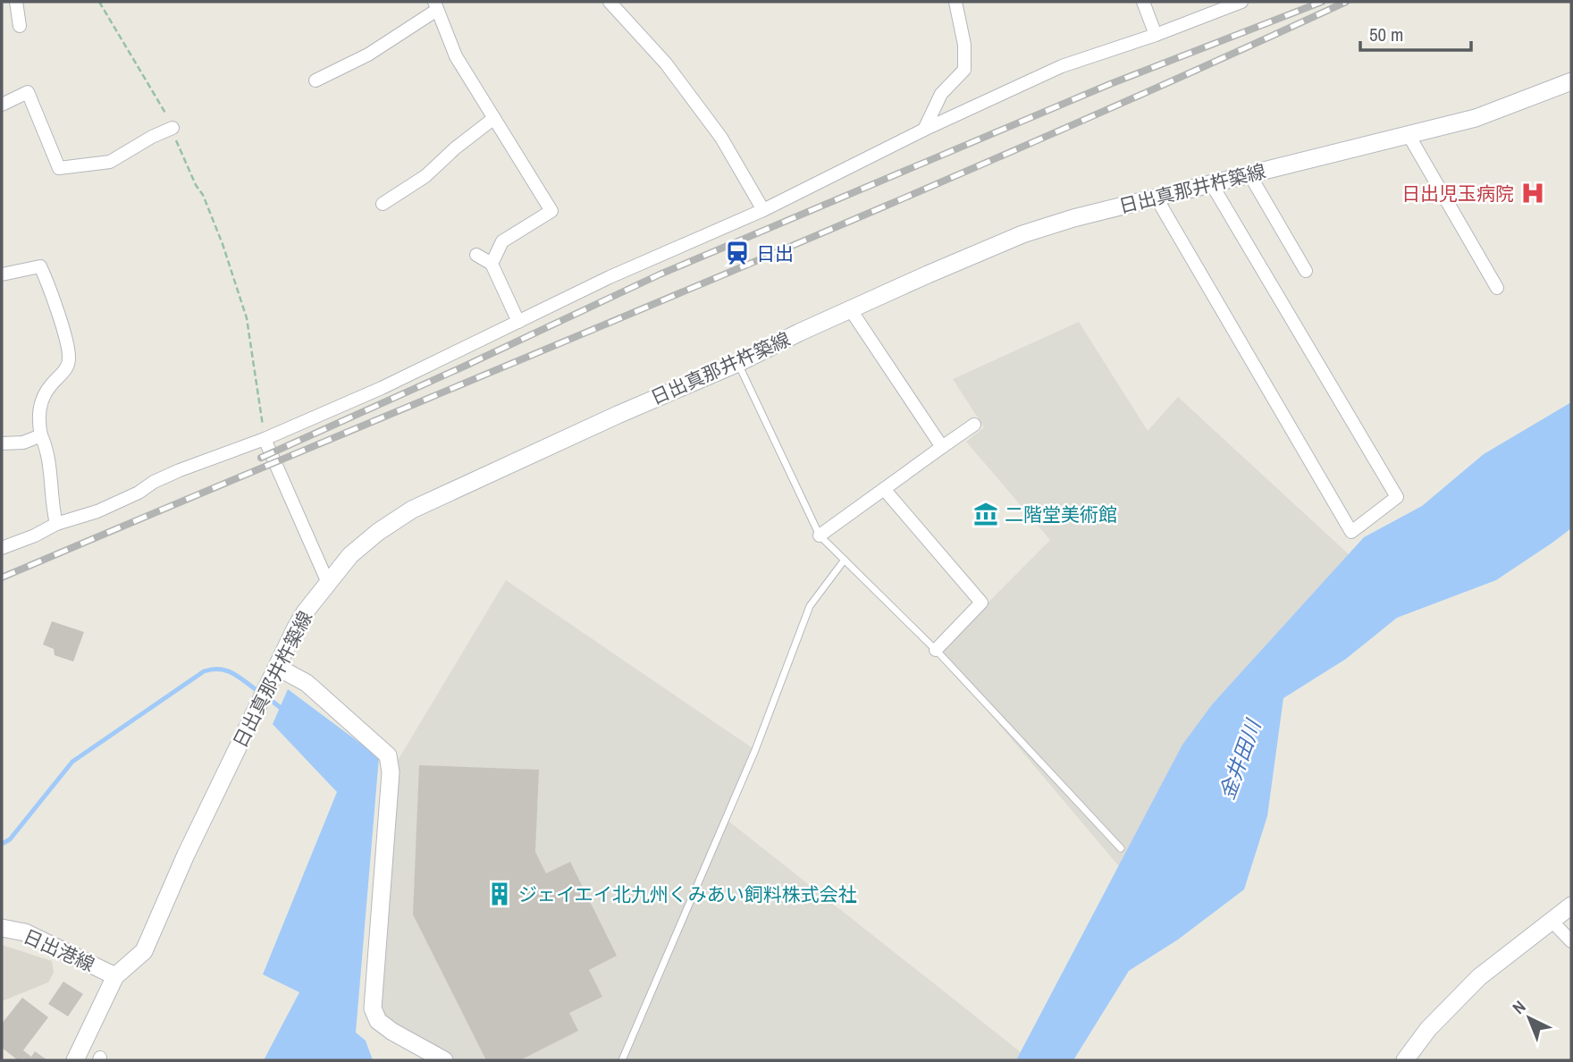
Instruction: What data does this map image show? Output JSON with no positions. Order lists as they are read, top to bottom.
{
  "streets": {
    "main road": ["日出真那井杵築線", "日出港線"]
  },
  "crossings": [
    ["日出真那井杵築線", "日出港線"]
  ],
  "water": ["金井田川"],
  "places": {
    "hospital": ["日出児玉病院"],
    "station": ["日出"],
    "museum": ["二階堂美術館"],
    "building": ["ジェイエイ北九州くみあい飼料株式会社"]
  },
  "scale_bar": "50 m",
  "north": "top left"
}
